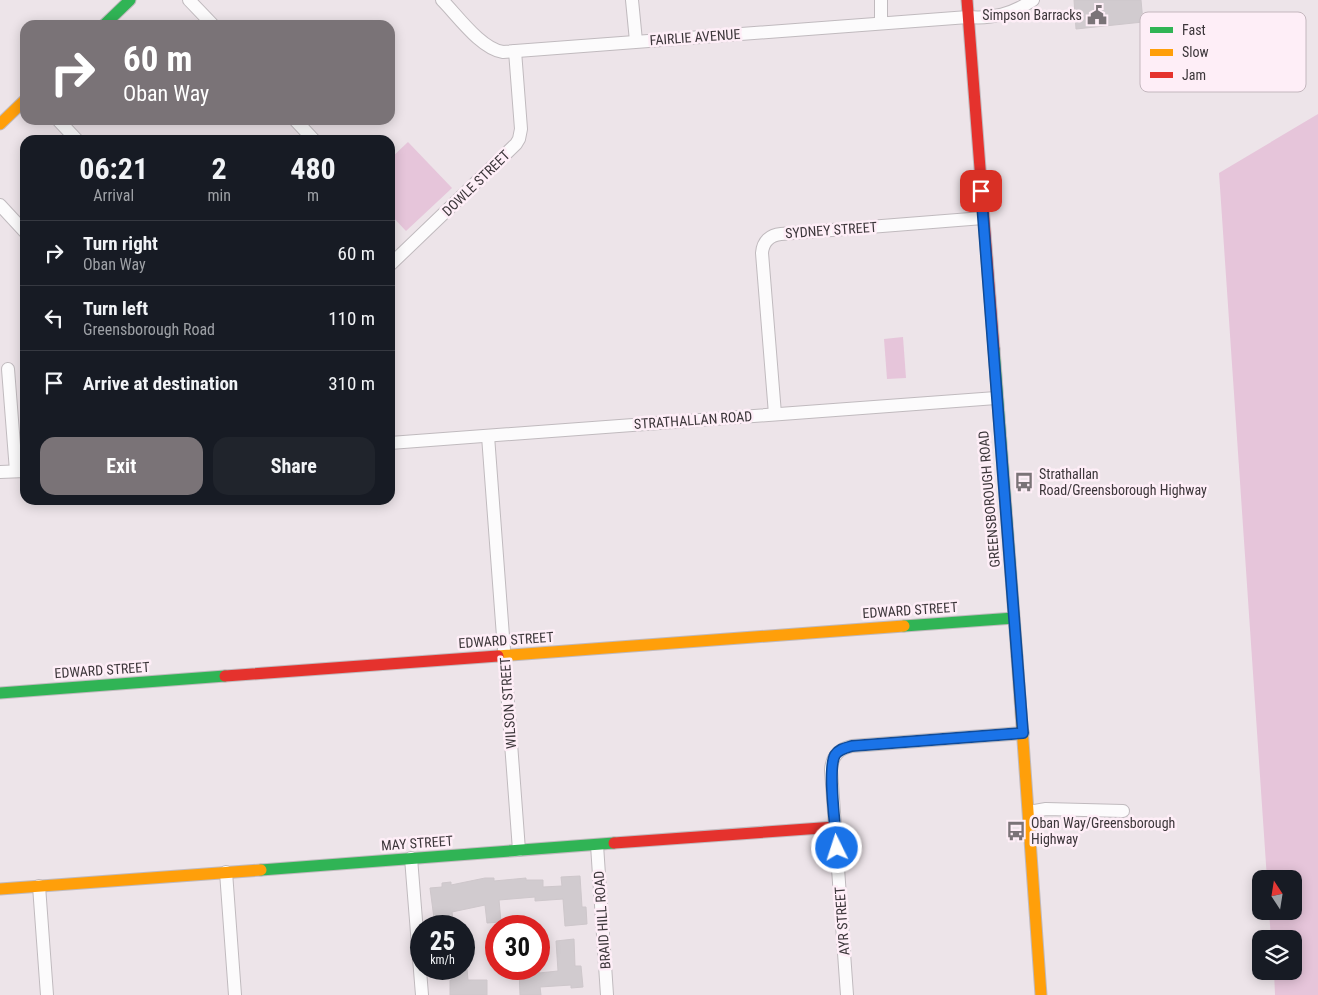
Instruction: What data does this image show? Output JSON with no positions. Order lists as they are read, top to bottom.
{
  "streets": {
    "main road": ["GREENSBOROUGH ROAD", "EDWARD STREET", "MAY STREET"],
    "street": [
      "FAIRLIE AVENUE",
      "DOWLE STREET",
      "SYDNEY STREET",
      "STRATHALLAN ROAD",
      "WILSON STREET",
      "BRAID HILL ROAD",
      "AYR STREET"
    ]
  },
  "crossings": [
    ["FAIRLIE AVENUE", "DOWLE STREET"],
    ["FAIRLIE AVENUE", "GREENSBOROUGH ROAD"],
    ["SYDNEY STREET", "STRATHALLAN ROAD"],
    ["SYDNEY STREET", "GREENSBOROUGH ROAD"],
    ["STRATHALLAN ROAD", "GREENSBOROUGH ROAD"],
    ["STRATHALLAN ROAD", "WILSON STREET"],
    ["GREENSBOROUGH ROAD", "EDWARD STREET"],
    ["GREENSBOROUGH ROAD", "AYR STREET"],
    ["EDWARD STREET", "WILSON STREET"],
    ["WILSON STREET", "MAY STREET"],
    ["MAY STREET", "BRAID HILL ROAD"],
    ["MAY STREET", "AYR STREET"]
  ],
  "places": {
    "public building": ["Simpson Barracks"],
    "bus stop": ["Strathallan Road/Greensborough Highway", "Oban Way/Greensborough Highway"]
  },
  "legend": ["Fast", "Slow", "Jam"],
  "north": "top",
  "page": {
    "turn": ["60 m", "Oban Way"],
    "eta": [
      "06:21",
      "Arrival",
      "2",
      "min",
      "480",
      "m"
    ],
    "list": [
      {
        "name": "Turn right",
        "note": "Oban Way",
        "value": "60 m"
      },
      {
        "name": "Turn left",
        "note": "Greensborough Road",
        "value": "110 m"
      },
      {
        "name": "Arrive at destination",
        "value": "310 m"
      }
    ],
    "buttons": ["Exit", "Share"],
    "speed": "25 km/h",
    "limit": "30"
  }
}
